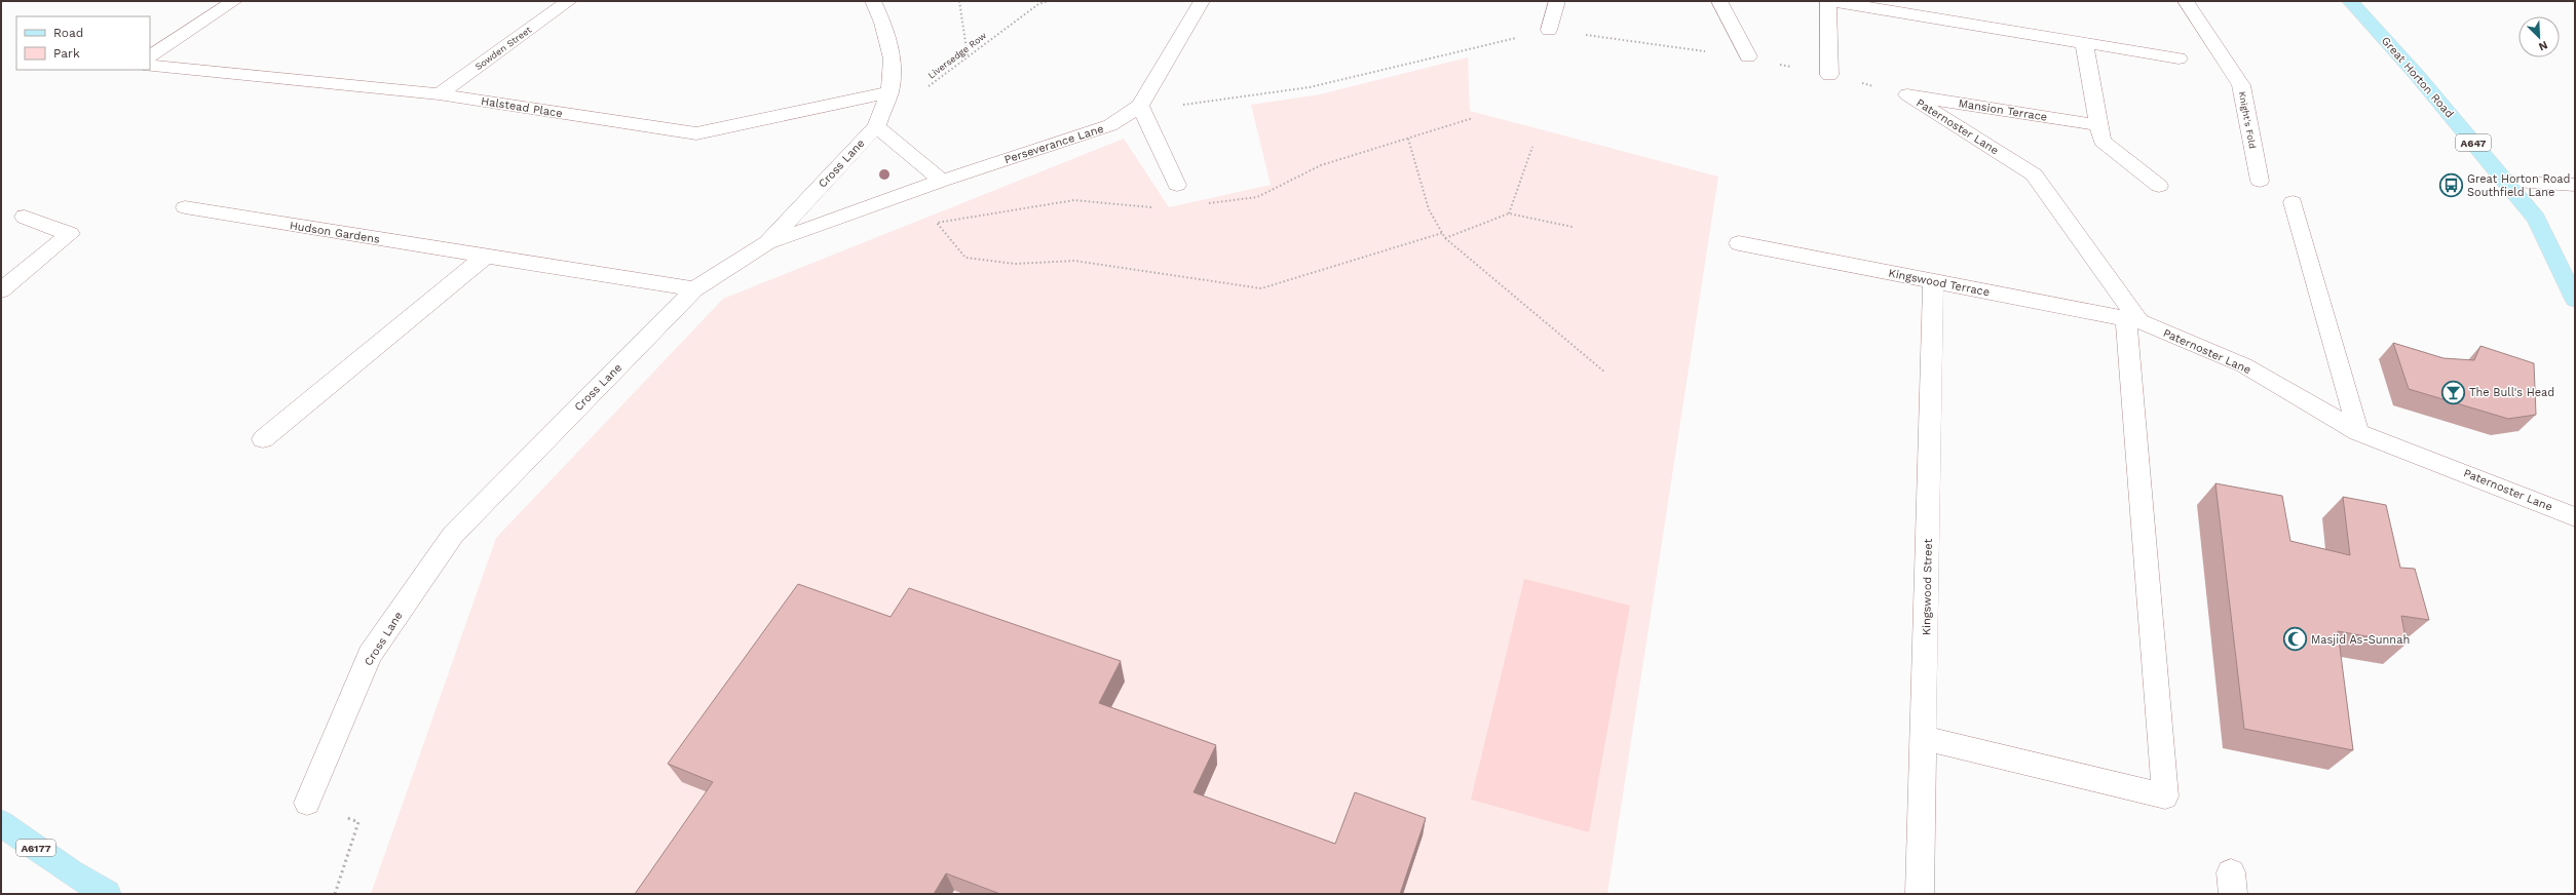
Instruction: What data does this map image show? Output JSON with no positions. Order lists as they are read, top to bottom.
{
  "streets": {
    "main road": ["Great Horton Road", "A647", "A6177"],
    "street": [
      "Sowden Street",
      "Halstead Place",
      "Mansion Terrace",
      "Knight's Fold",
      "Paternoster Lane",
      "Perseverance Lane",
      "Cross Lane",
      "Hudson Gardens",
      "Kingswood Terrace",
      "Kingswood Street"
    ],
    "path": ["Liversedge Row"]
  },
  "crossings": [
    ["Sowden Street", "Halstead Place"],
    ["Liversedge Row", "Cross Lane"],
    ["Halstead Place", "Cross Lane"],
    ["Mansion Terrace", "Paternoster Lane"],
    ["Paternoster Lane", "Kingswood Terrace"],
    ["Perseverance Lane", "Cross Lane"],
    ["Cross Lane", "Hudson Gardens"],
    ["Kingswood Terrace", "Kingswood Street"]
  ],
  "places": {
    "bus stop": ["Great Horton Road Southfield Lane"],
    "bar": ["The Bull's Head"],
    "mosque": ["Masjid As-Sunnah"]
  },
  "legend": ["Road", "Park"],
  "north": "bottom right"
}
